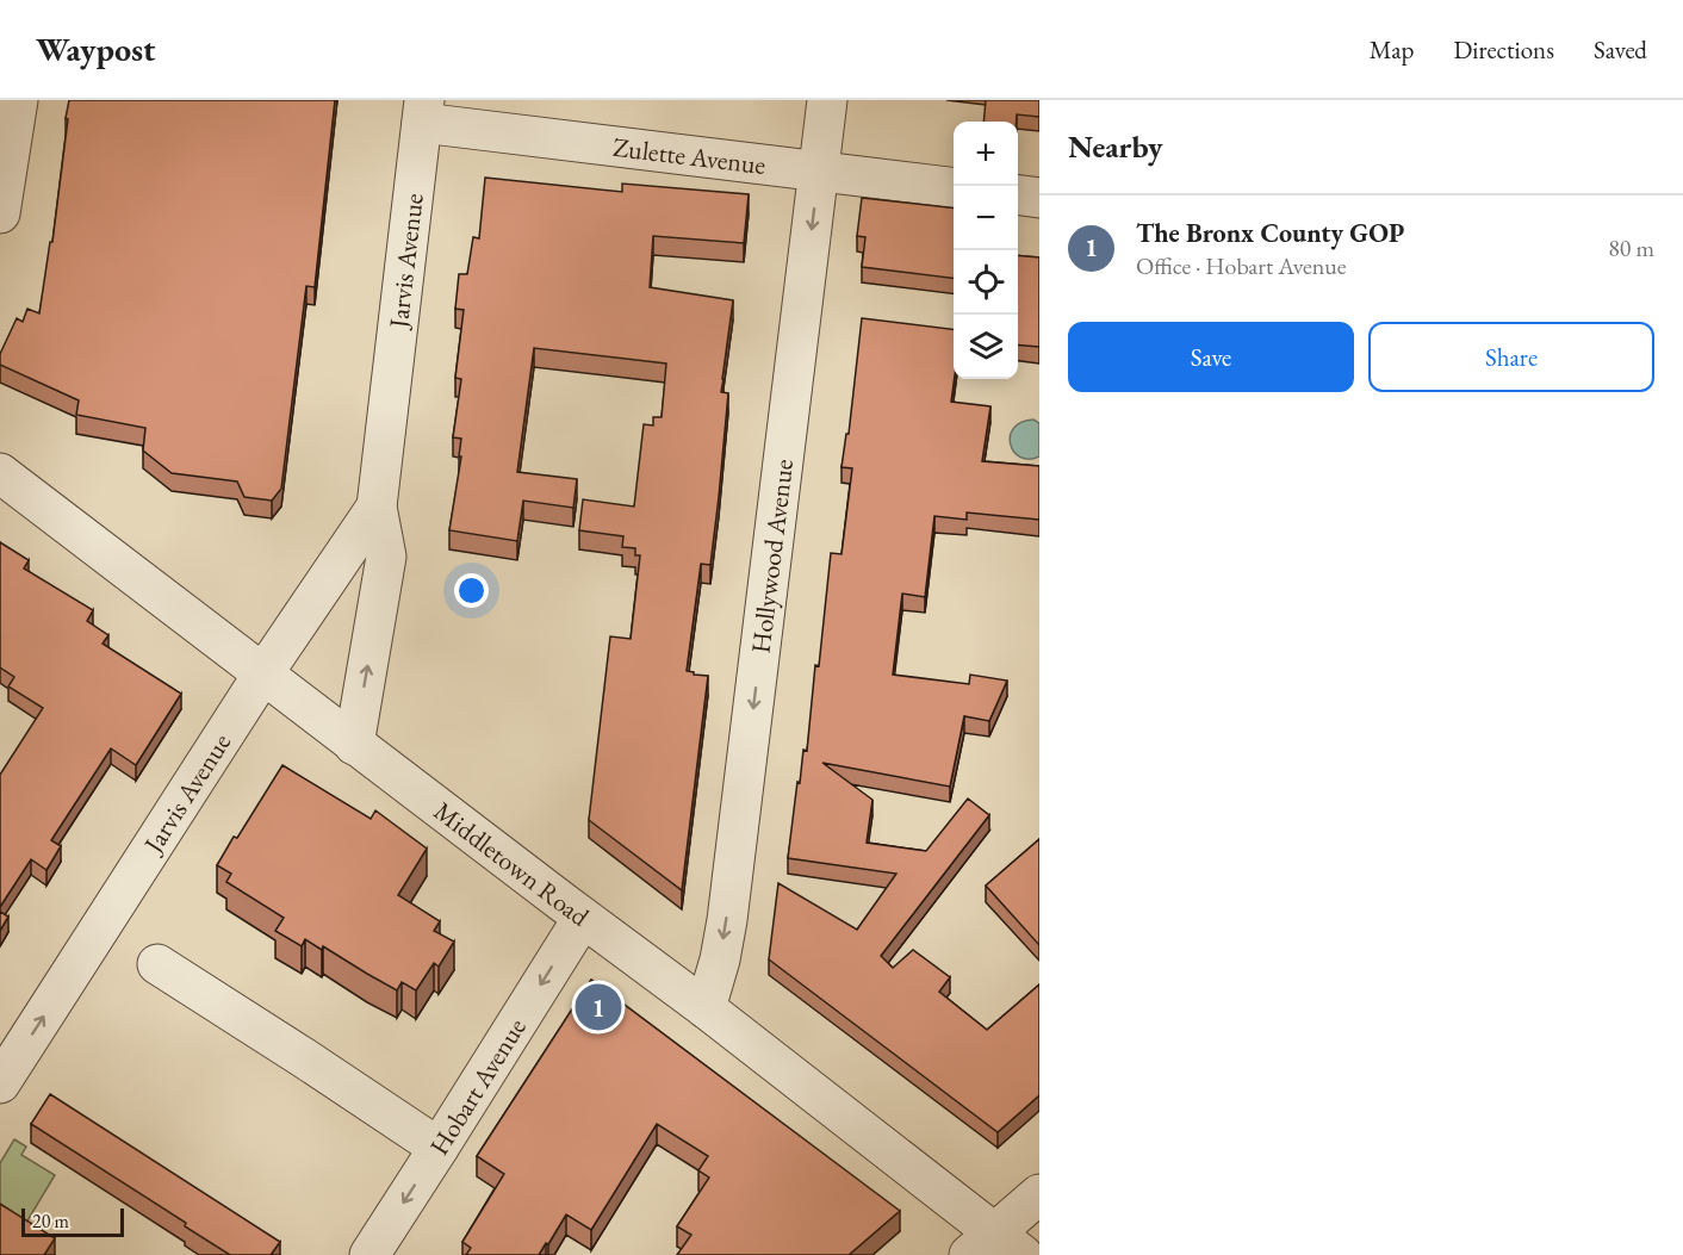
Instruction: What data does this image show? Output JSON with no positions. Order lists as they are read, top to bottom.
{
  "streets": {
    "street": [
      "Zulette Avenue",
      "Jarvis Avenue",
      "Hollywood Avenue",
      "Middletown Road",
      "Hobart Avenue"
    ]
  },
  "crossings": [
    ["Zulette Avenue", "Jarvis Avenue"],
    ["Zulette Avenue", "Hollywood Avenue"],
    ["Jarvis Avenue", "Middletown Road"],
    ["Hollywood Avenue", "Middletown Road"],
    ["Middletown Road", "Hobart Avenue"]
  ],
  "one_way": ["Jarvis Avenue", "Hollywood Avenue", "Hobart Avenue"],
  "scale_bar": "20 m",
  "page": {
    "header": "Waypost",
    "nav": ["Map", "Directions", "Saved"],
    "heading": "Nearby",
    "map_buttons": ["+", "−"],
    "list": [
      {
        "mark": "1",
        "name": "The Bronx County GOP",
        "note": "Office · Hobart Avenue",
        "value": "80 m"
      }
    ],
    "buttons": ["Save", "Share"],
    "pins": "1",
    "scale": "20 m"
  }
}
